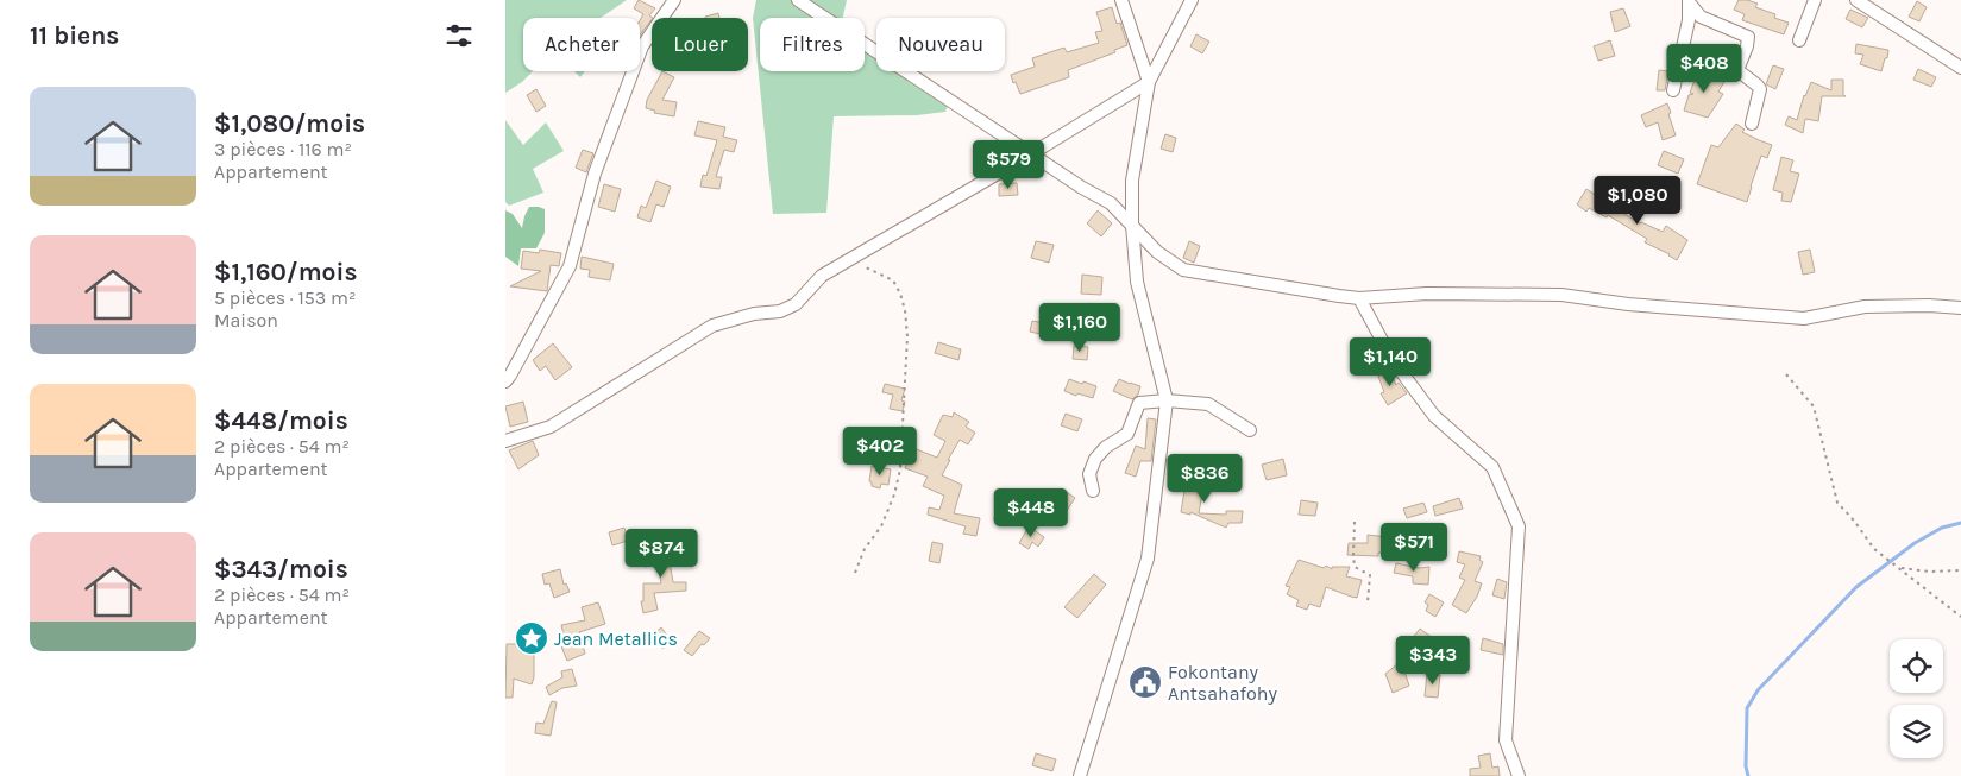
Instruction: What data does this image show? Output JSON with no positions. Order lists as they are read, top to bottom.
{
  "places": {
    "place": ["Jean Metallics"],
    "public building": ["Fokontany Antsahafohy"]
  },
  "page": {
    "heading": "11 biens",
    "chip": [
      "Acheter",
      "Louer",
      "Filtres",
      "Nouveau"
    ],
    "price": [
      "$408",
      "$579",
      "$1,080",
      "$1,160",
      "$1,140",
      "$402",
      "$836",
      "$448",
      "$571",
      "$874",
      "$343"
    ],
    "list": [
      {
        "name": "$1,080/mois",
        "note": "3 pièces · 116 m² · Appartement"
      },
      {
        "name": "$1,160/mois",
        "note": "5 pièces · 153 m² · Maison"
      },
      {
        "name": "$448/mois",
        "note": "2 pièces · 54 m² · Appartement"
      },
      {
        "name": "$343/mois",
        "note": "2 pièces · 54 m² · Appartement"
      }
    ]
  }
}
